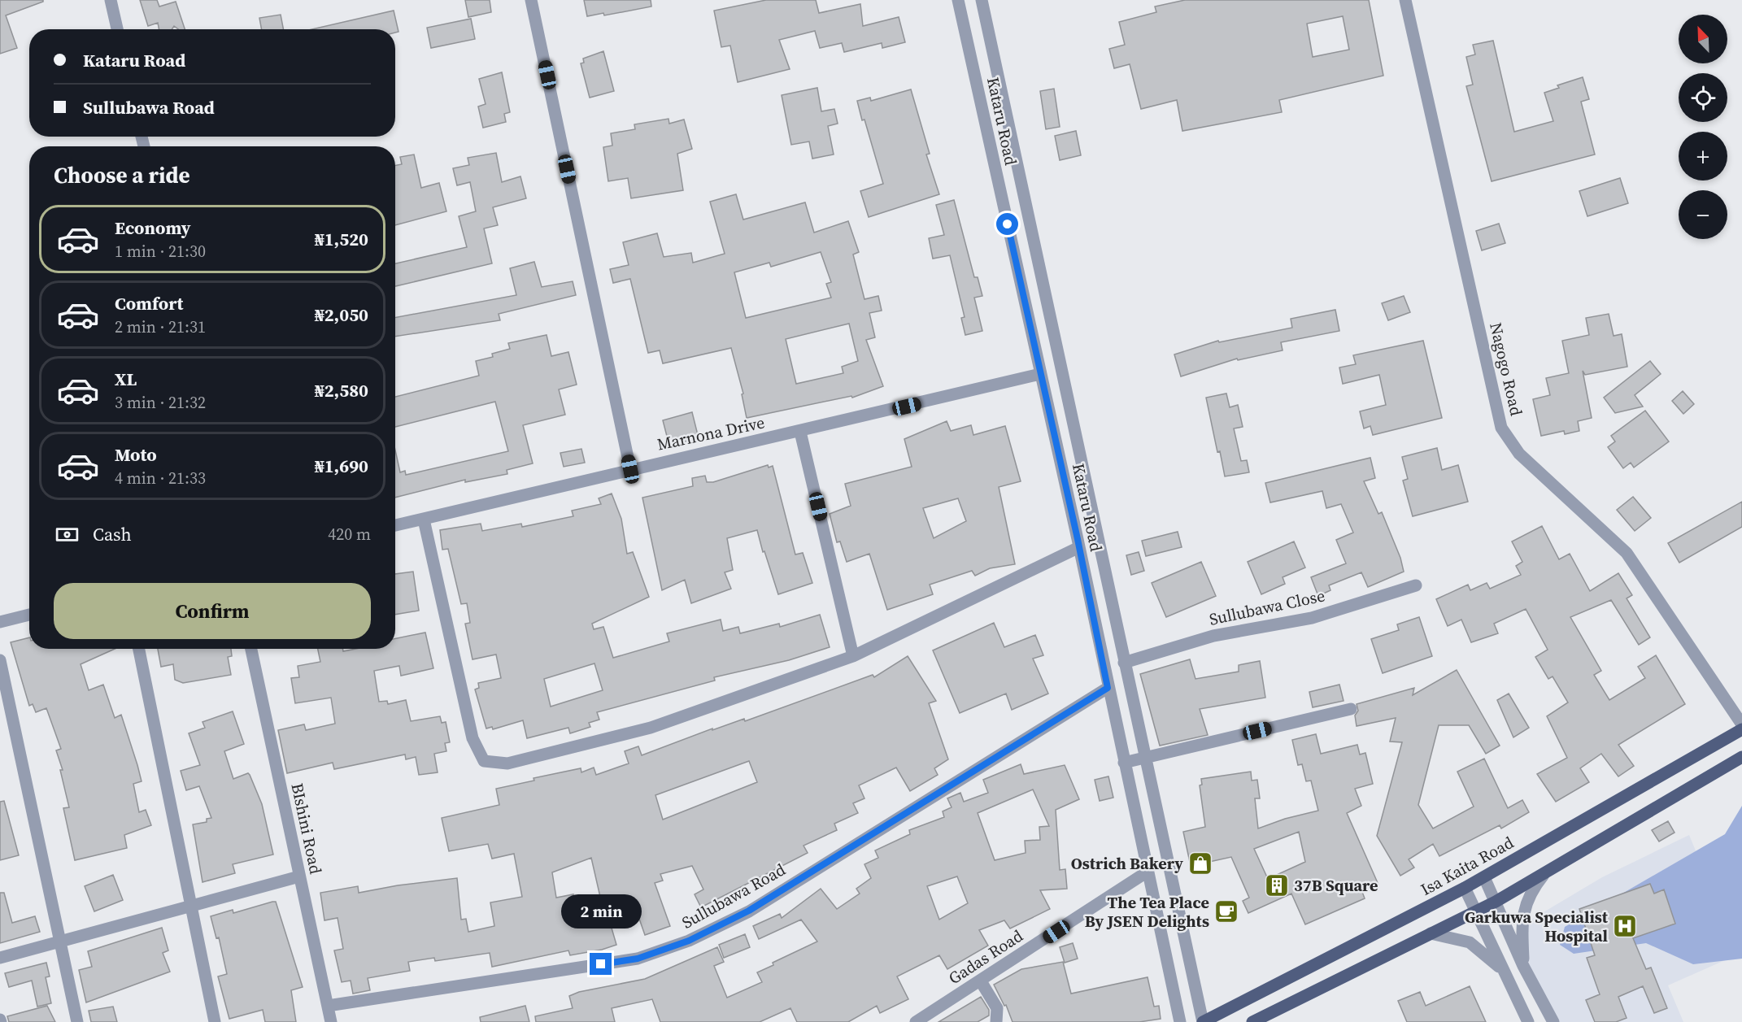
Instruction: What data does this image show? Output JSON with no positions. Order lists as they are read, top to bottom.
{
  "streets": {
    "main road": ["Isa Kaita Road"],
    "street": [
      "Kataru Road",
      "Nagogo Road",
      "Marnona Drive",
      "Sullubawa Close",
      "BIshini Road",
      "Sullubawa Road",
      "Gadas Road"
    ]
  },
  "crossings": [
    ["Kataru Road", "Marnona Drive"],
    ["Kataru Road", "Sullubawa Close"],
    ["Kataru Road", "Isa Kaita Road"],
    ["Kataru Road", "Sullubawa Road"],
    ["Kataru Road", "Gadas Road"],
    ["BIshini Road", "Sullubawa Road"]
  ],
  "places": {
    "shop": ["Ostrich Bakery"],
    "building": ["37B Square"],
    "cafe": ["The Tea Place By JSEN Delights"],
    "hospital": ["Garkuwa Specialist Hospital"]
  },
  "north": "top left",
  "page": {
    "map_buttons": ["+", "−"],
    "banner": ["Kataru Road", "Sullubawa Road"],
    "heading": "Choose a ride",
    "list": [
      {
        "name": "Economy",
        "note": "1 min · 21:30",
        "value": "₦1,520"
      },
      {
        "name": "Comfort",
        "note": "2 min · 21:31",
        "value": "₦2,050"
      },
      {
        "name": "XL",
        "note": "3 min · 21:32",
        "value": "₦2,580"
      },
      {
        "name": "Moto",
        "note": "4 min · 21:33",
        "value": "₦1,690"
      }
    ],
    "pay": ["Cash", "420 m"],
    "buttons": "Confirm",
    "bubble": "2 min"
  }
}
